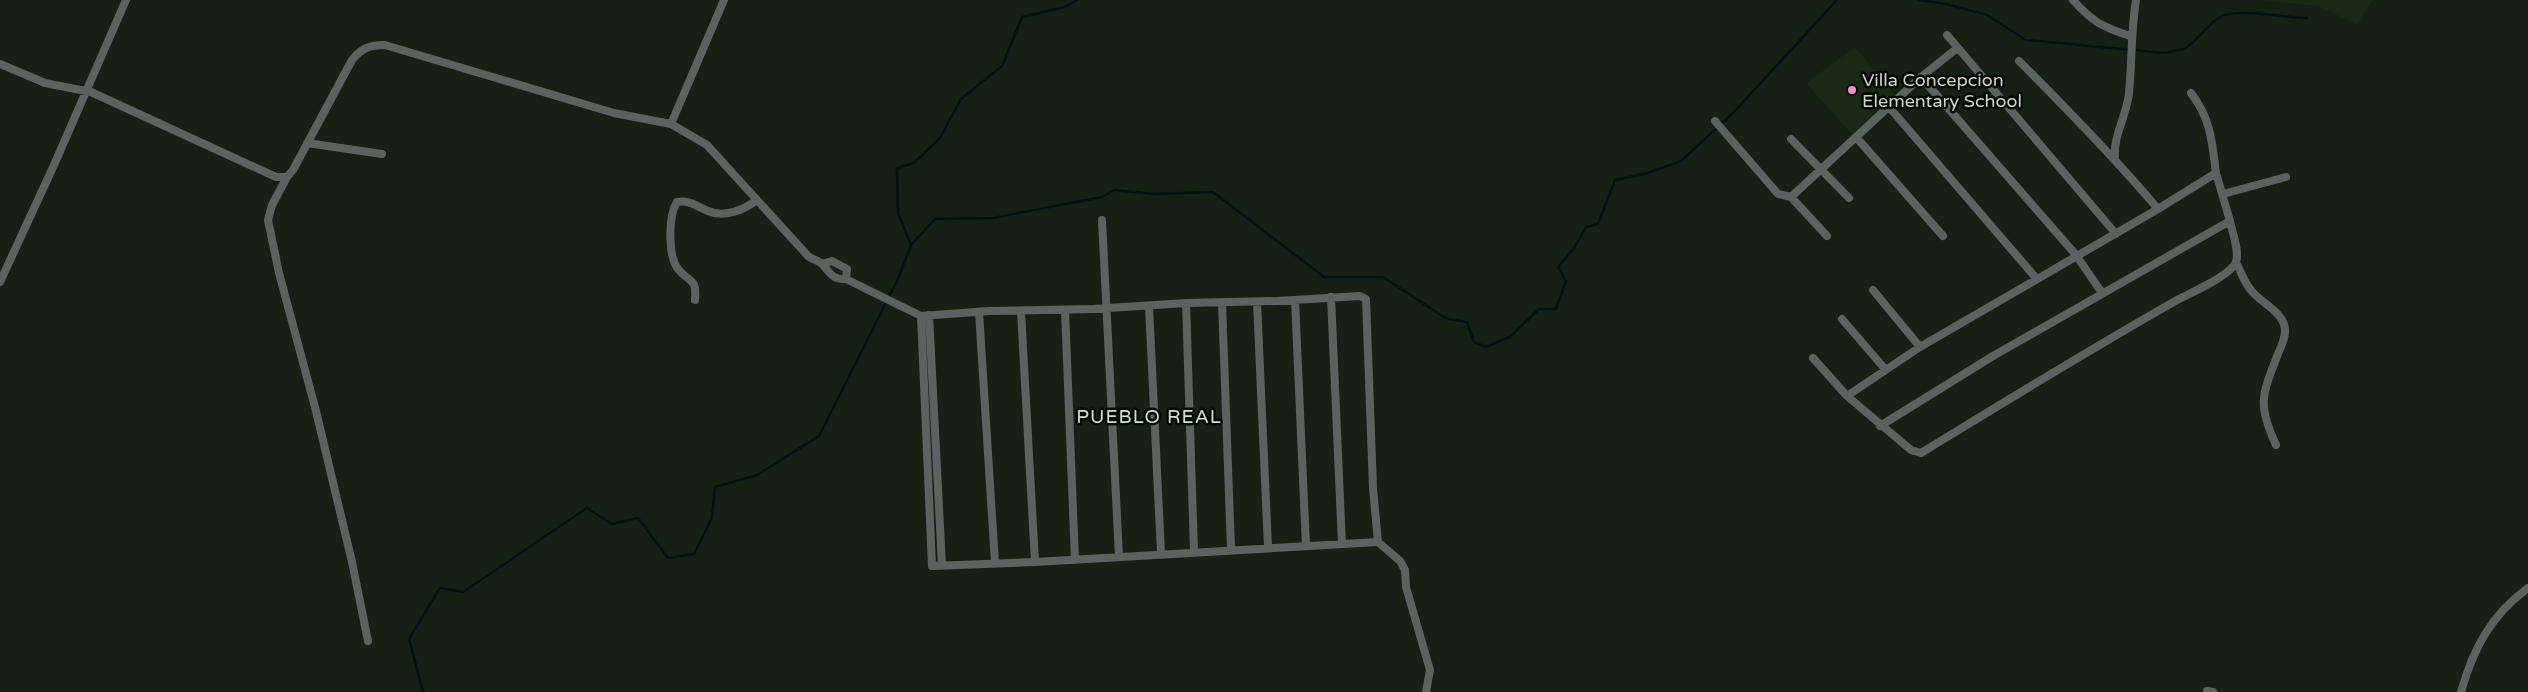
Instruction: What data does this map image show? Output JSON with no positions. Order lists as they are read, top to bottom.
{
  "districts": ["PUEBLO REAL"],
  "places": ["Villa Concepcion Elementary School"]
}
